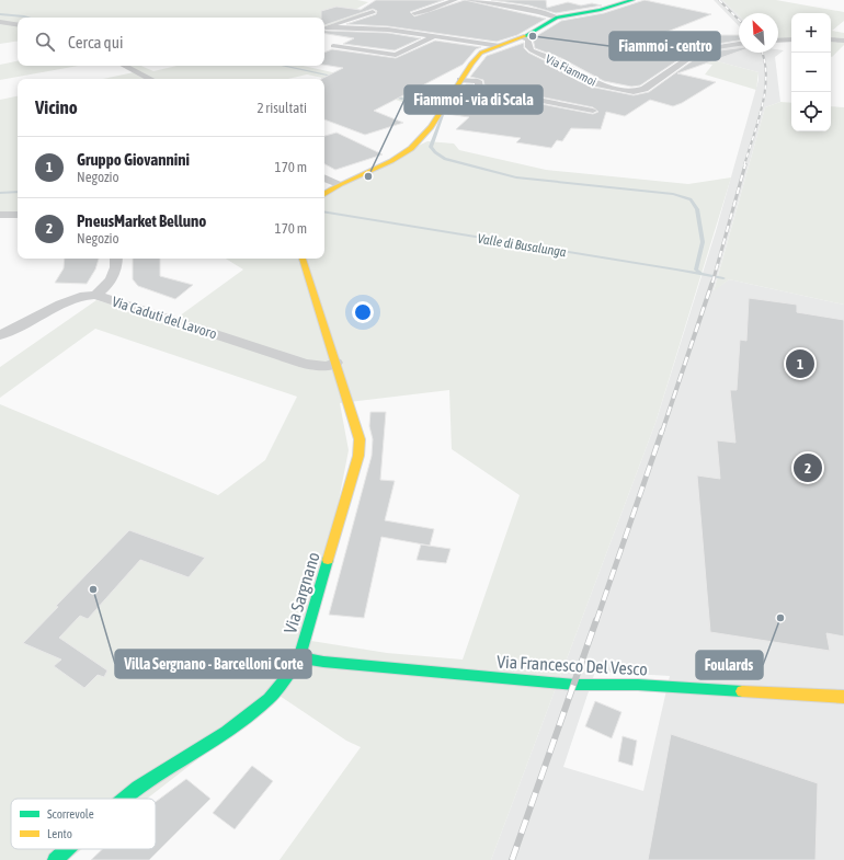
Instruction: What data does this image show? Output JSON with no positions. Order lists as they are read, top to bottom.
{
  "streets": {
    "street": [
      "Via Fiammoi",
      "Via Caduti del Lavoro",
      "Via Sargnano",
      "Via Francesco Del Vesco"
    ]
  },
  "crossings": [
    ["Via Caduti del Lavoro", "Via Sargnano"],
    ["Via Sargnano", "Via Francesco Del Vesco"]
  ],
  "water": ["Valle di Busalunga"],
  "places": [
    "Fiammoi - centro",
    "Fiammoi - via di Scala",
    "Villa Sergnano - Barcelloni Corte",
    "Foulards"
  ],
  "legend": ["Scorrevole", "Lento"],
  "north": "top left",
  "page": {
    "map_buttons": ["+", "−"],
    "search": "Cerca qui",
    "heading": ["Vicino", "2 risultati"],
    "list": [
      {
        "mark": "1",
        "name": "Gruppo Giovannini",
        "note": "Negozio",
        "value": "170 m"
      },
      {
        "mark": "2",
        "name": "PneusMarket Belluno",
        "note": "Negozio",
        "value": "170 m"
      }
    ],
    "pins": ["1", "2"]
  }
}
